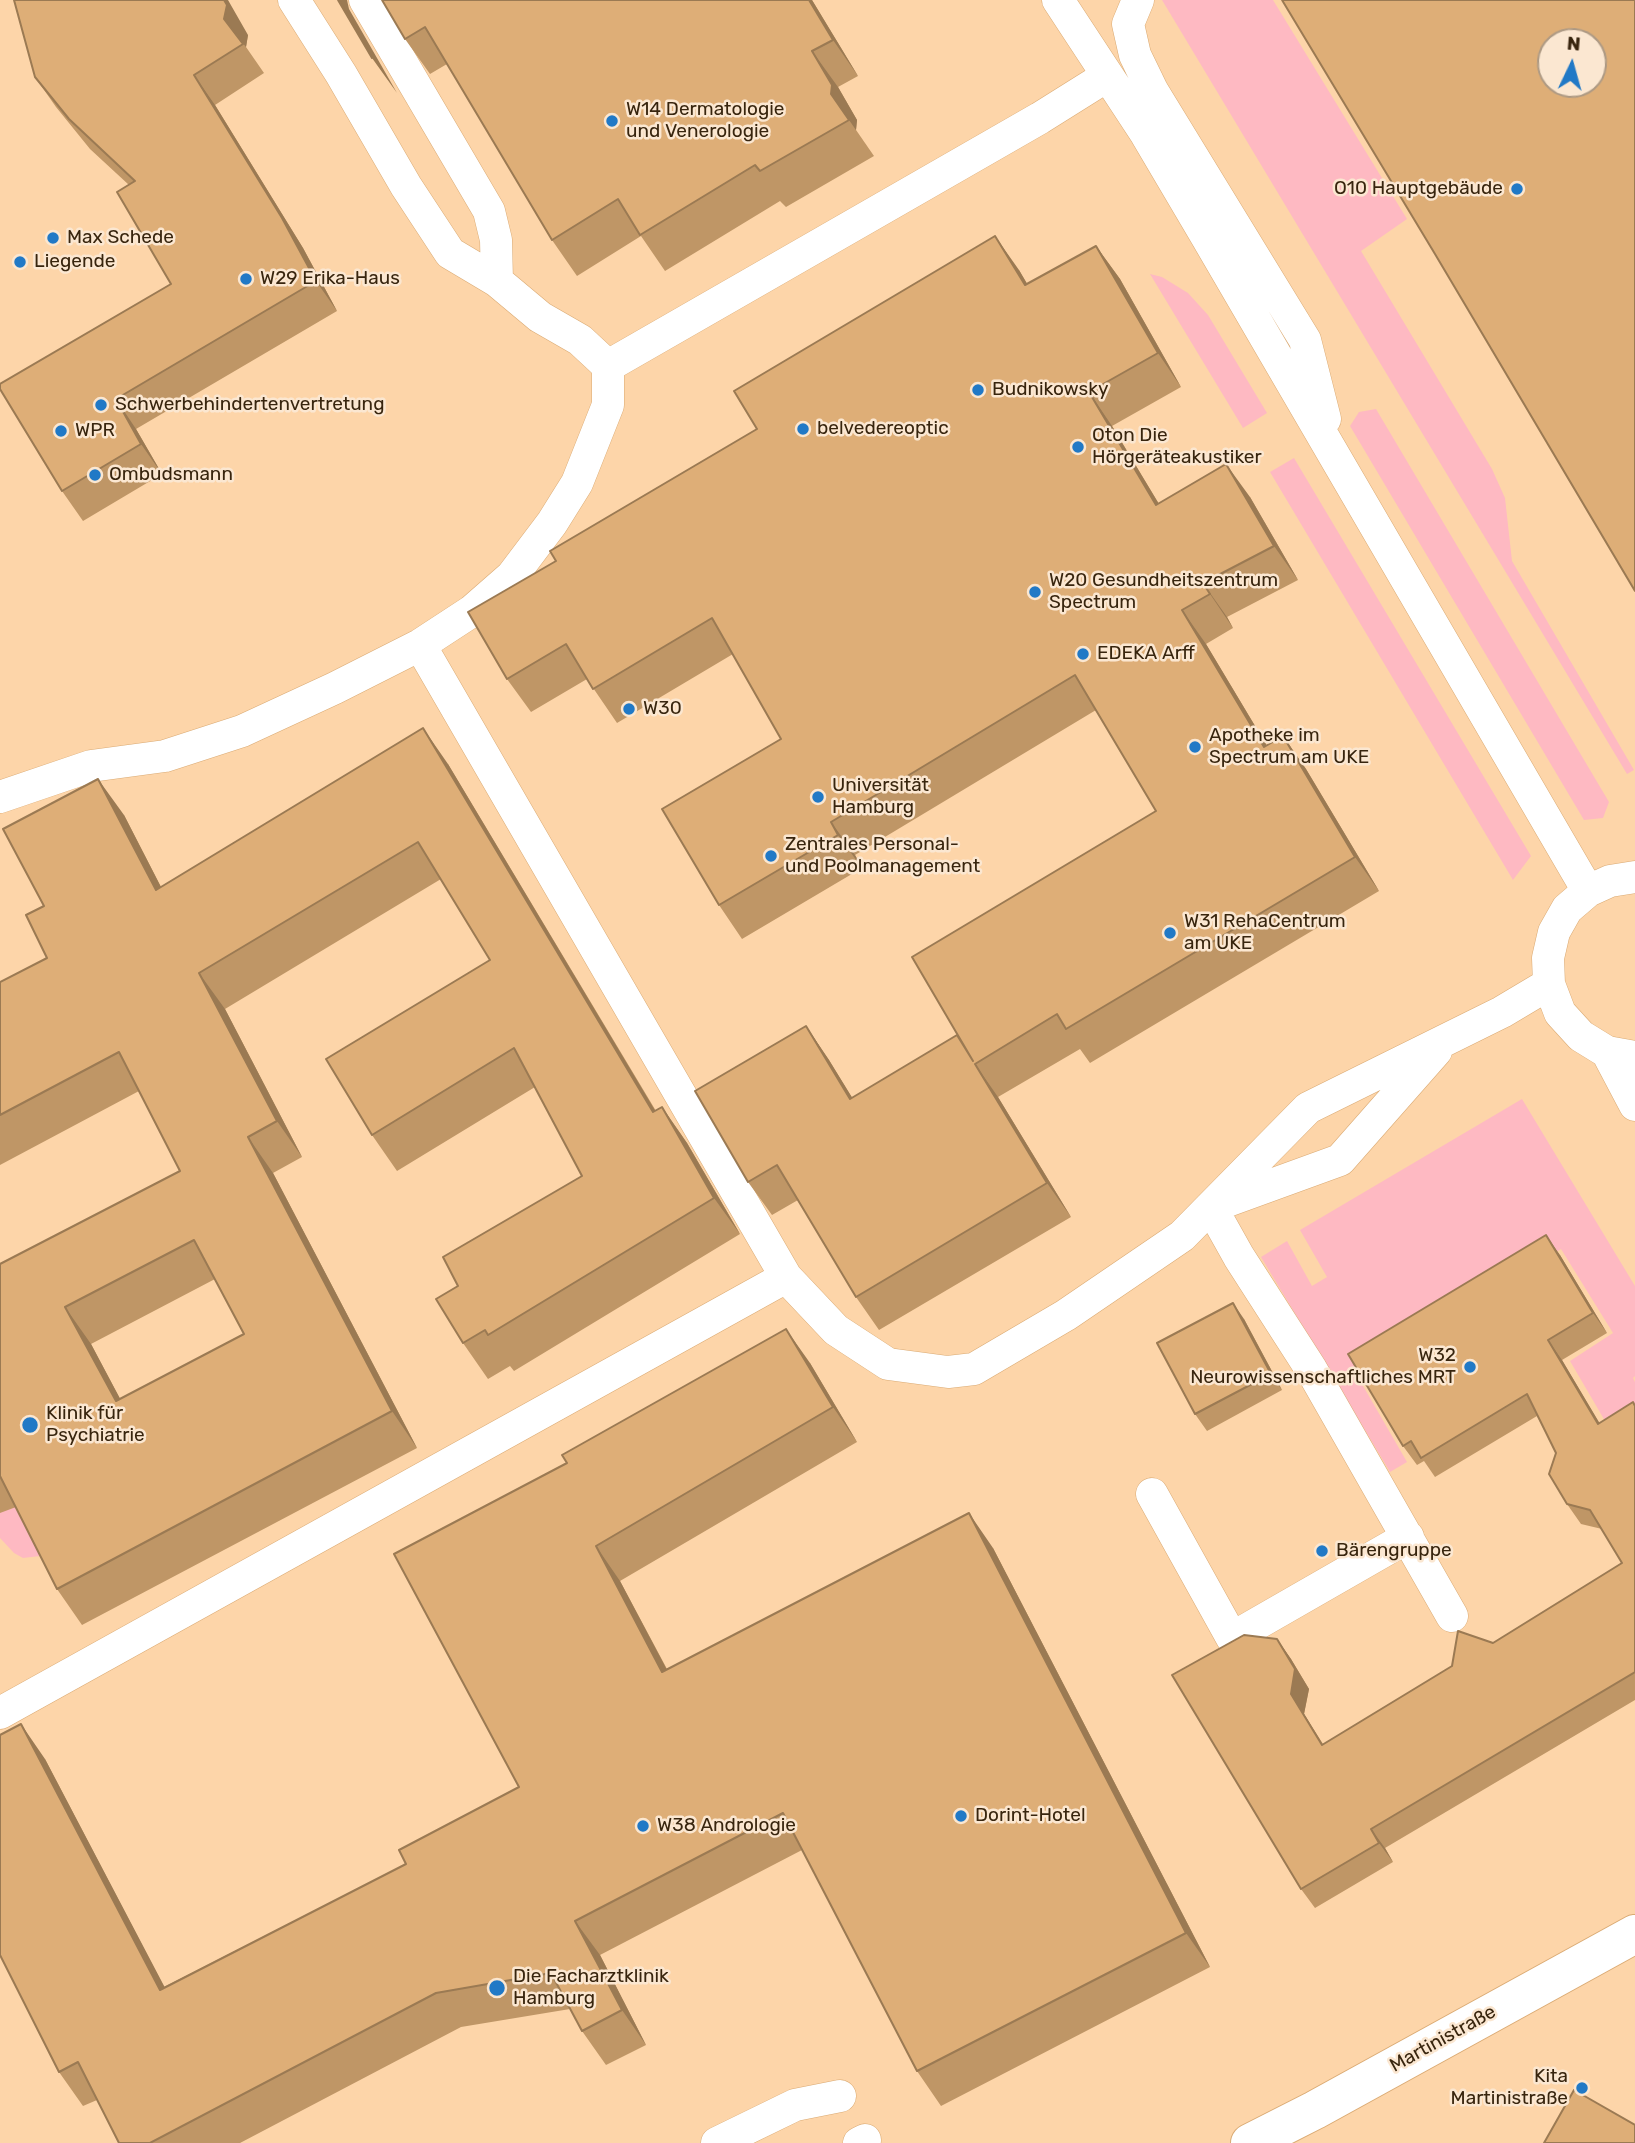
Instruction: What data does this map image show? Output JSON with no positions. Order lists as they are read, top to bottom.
{
  "streets": {
    "street": ["Martinistraße"]
  },
  "places": [
    "W14 Dermatologie und Venerologie",
    "O10 Hauptgebäude",
    "Max Schede",
    "Liegende",
    "W29 Erika-Haus",
    "Budnikowsky",
    "Schwerbehindertenvertretung",
    "belvedereoptic",
    "WPR",
    "Oton Die Hörgeräteakustiker",
    "Ombudsmann",
    "W20 Gesundheitszentrum Spectrum",
    "EDEKA Arff",
    "W30",
    "Apotheke im Spectrum am UKE",
    "Universität Hamburg",
    "Zentrales Personal- und Poolmanagement",
    "W31 RehaCentrum am UKE",
    "W32 Neurowissenschaftliches MRT",
    "Klinik für Psychiatrie",
    "Bärengruppe",
    "Dorint-Hotel",
    "W38 Andrologie",
    "Die Facharztklinik Hamburg",
    "Kita Martinistraße"
  ],
  "north": "top"
}
